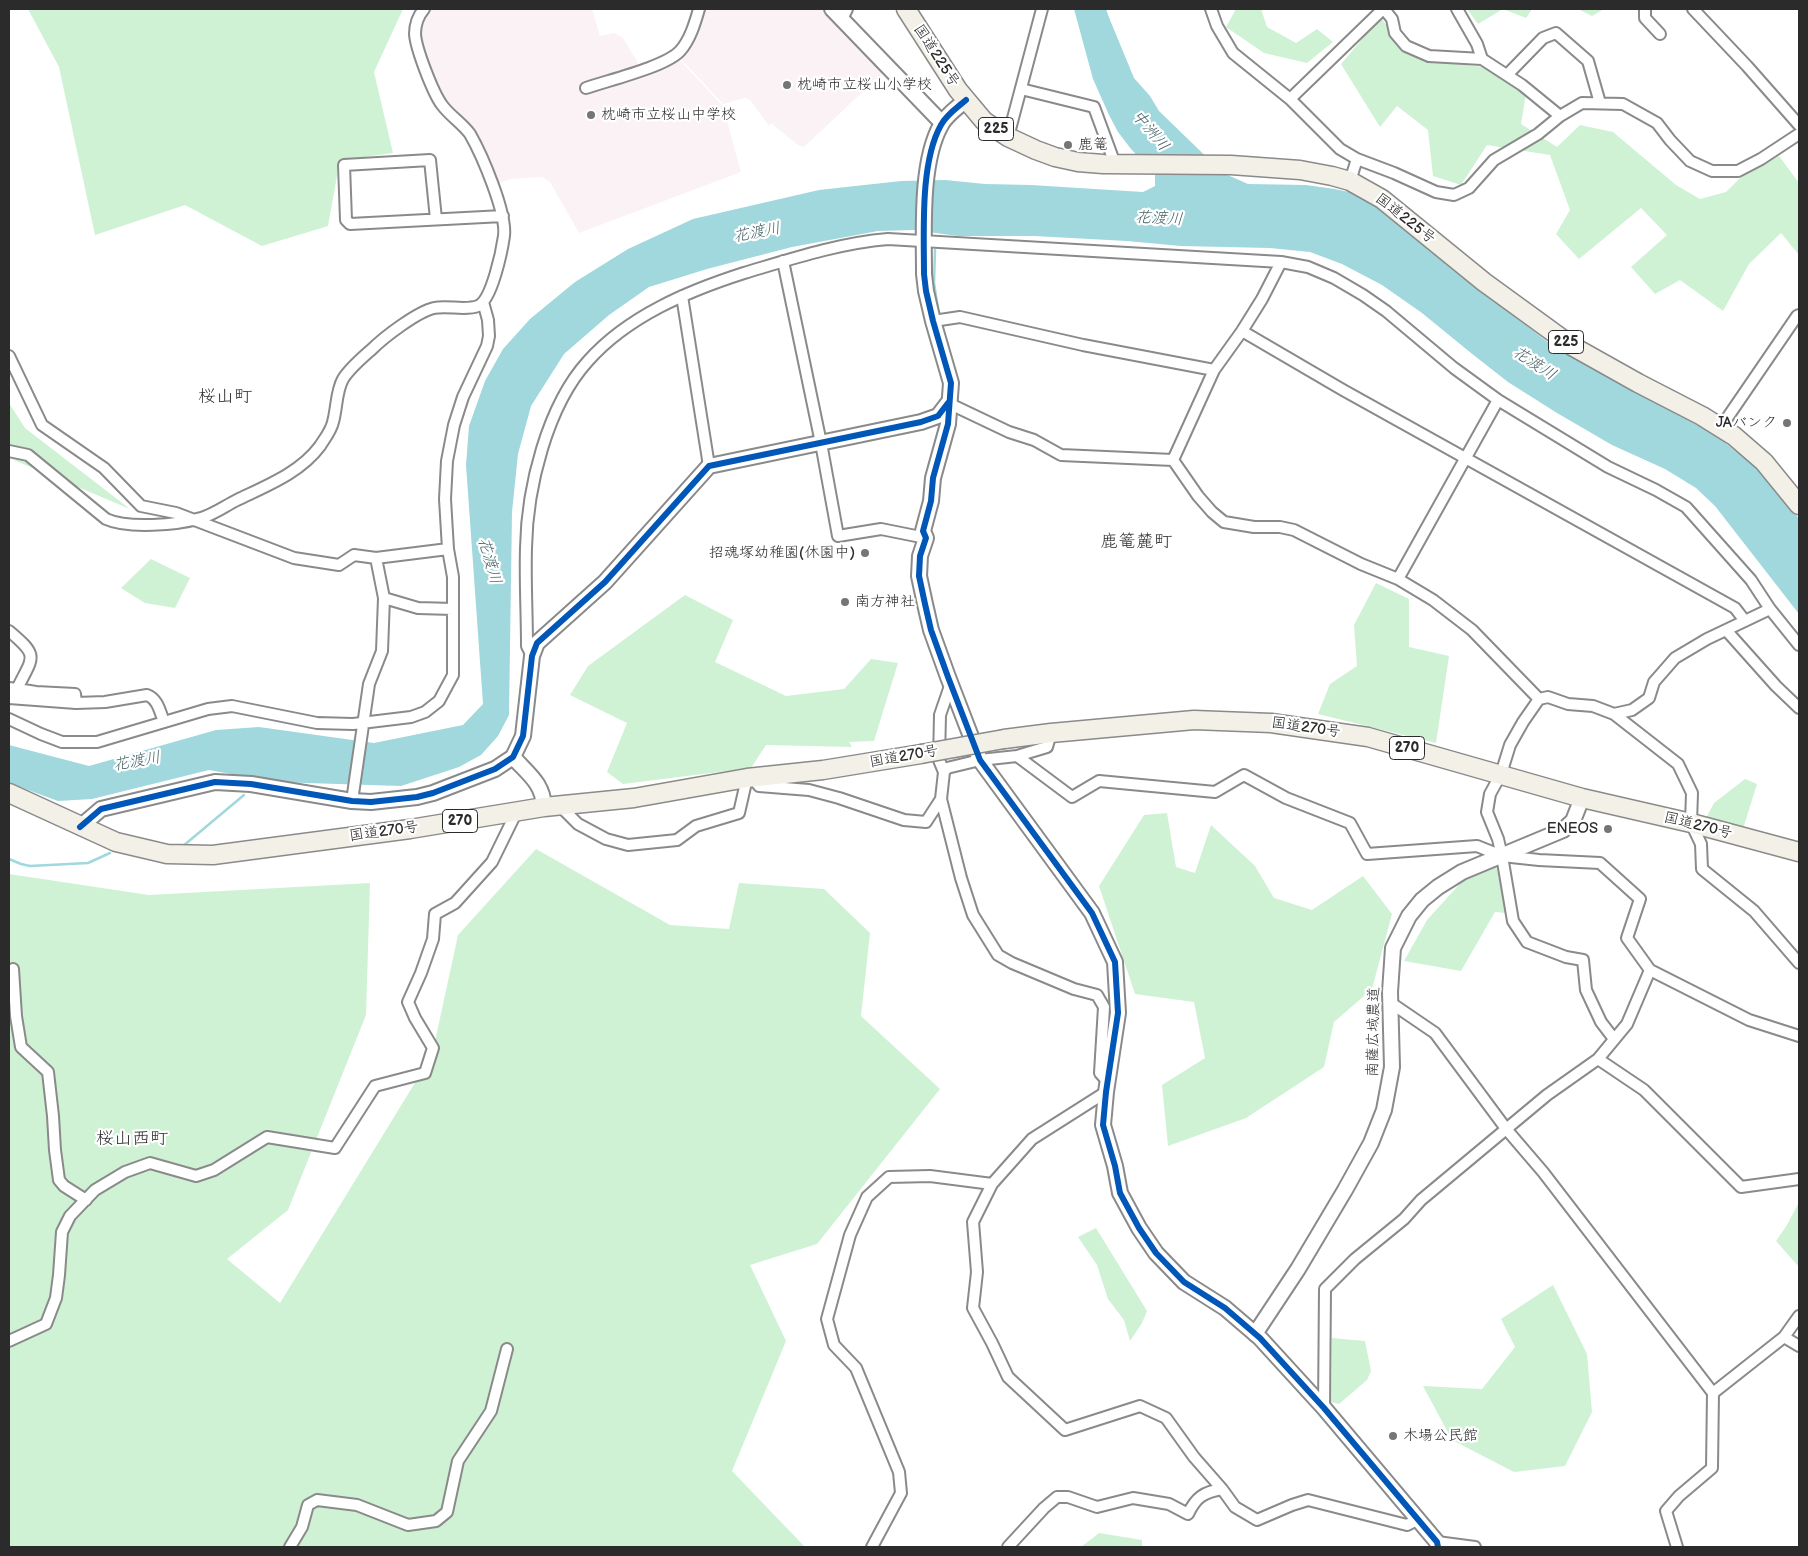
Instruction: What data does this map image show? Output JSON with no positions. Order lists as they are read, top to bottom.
{
  "streets": {
    "highway": [
      "国道225号",
      "225",
      "国道270号",
      "270"
    ],
    "street": ["南薩広域農道"]
  },
  "crossings": [
    ["国道270号", "南薩広域農道"]
  ],
  "districts": ["桜山町", "鹿篭麓町", "桜山西町"],
  "water": ["中洲川", "花渡川"],
  "places": [
    "枕崎市立桜山小学校",
    "枕崎市立桜山中学校",
    "鹿篭",
    "JAバンク",
    "招魂塚幼稚園(休園中)",
    "南方神社",
    "ENEOS",
    "木場公民館"
  ]
}
